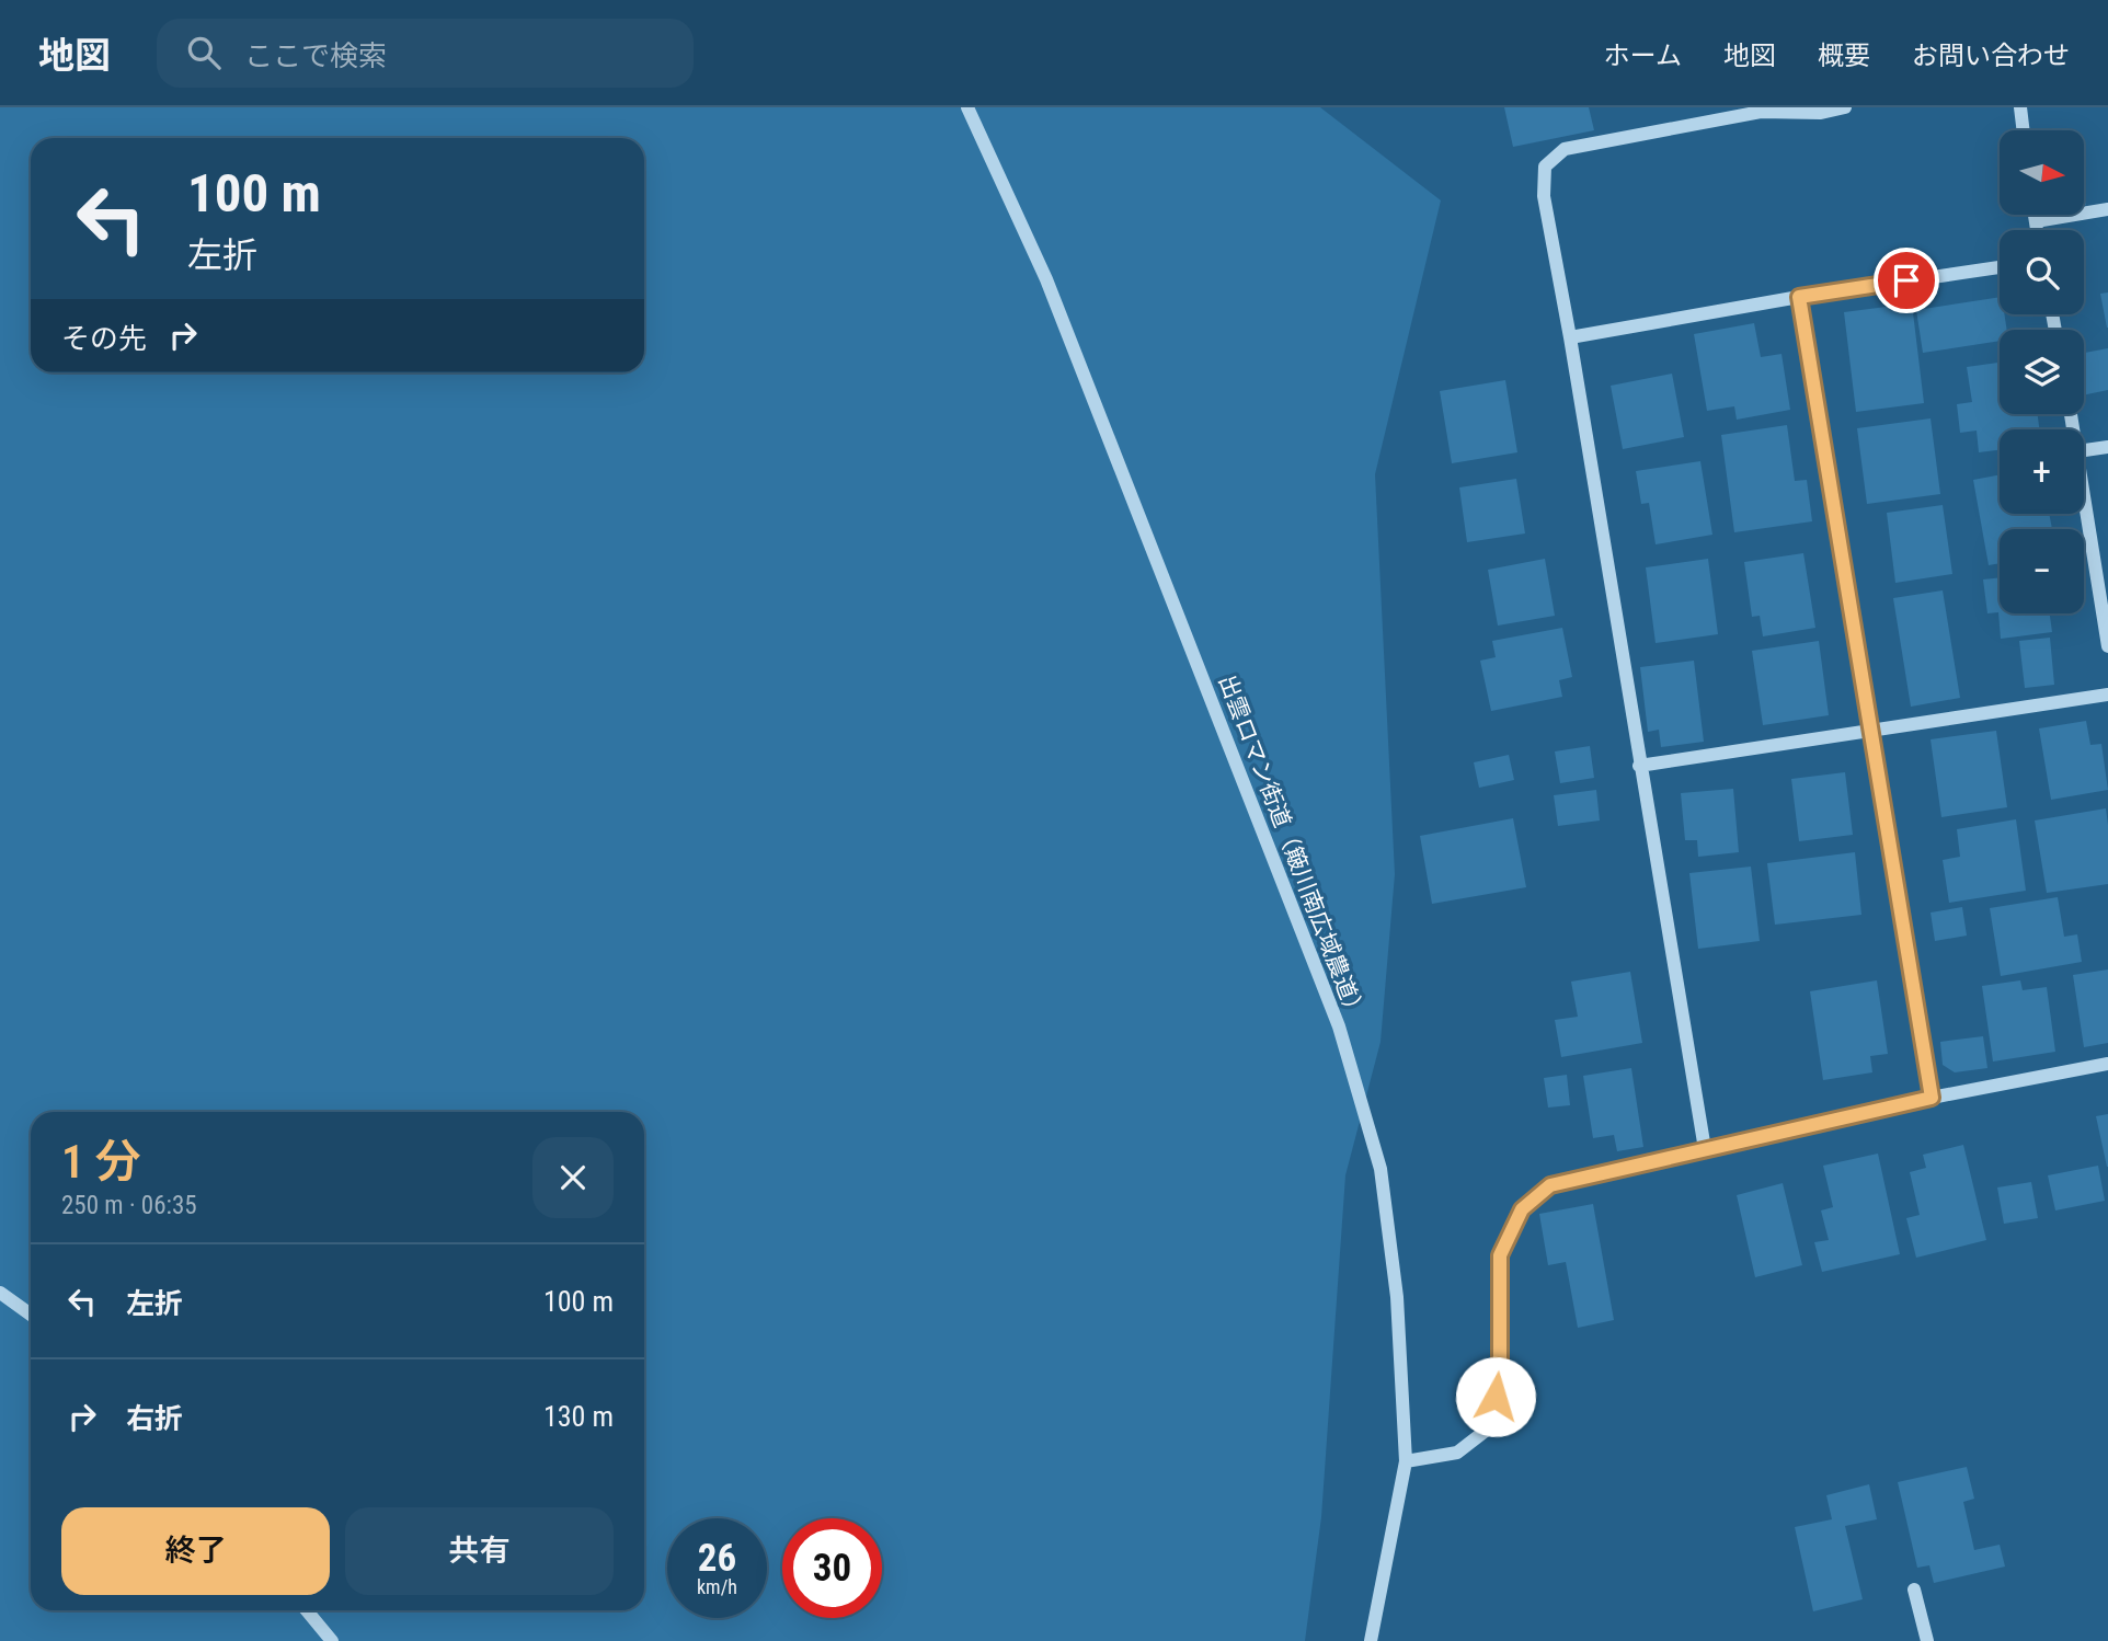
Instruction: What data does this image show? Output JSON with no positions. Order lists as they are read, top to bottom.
{
  "streets": {
    "street": ["出雲ロマン街道（簸川南広域農道）"]
  },
  "north": "right",
  "page": {
    "header": "地図",
    "search": "ここで検索",
    "nav": [
      "ホーム",
      "地図",
      "概要",
      "お問い合わせ"
    ],
    "map_buttons": ["+", "−"],
    "turn": ["100 m", "左折"],
    "then": "その先",
    "heading": ["1 分", "250 m · 06:35"],
    "list": [
      {
        "name": "左折",
        "value": "100 m"
      },
      {
        "name": "右折",
        "value": "130 m"
      }
    ],
    "buttons": ["終了", "共有"],
    "speed": "26 km/h",
    "limit": "30"
  }
}
